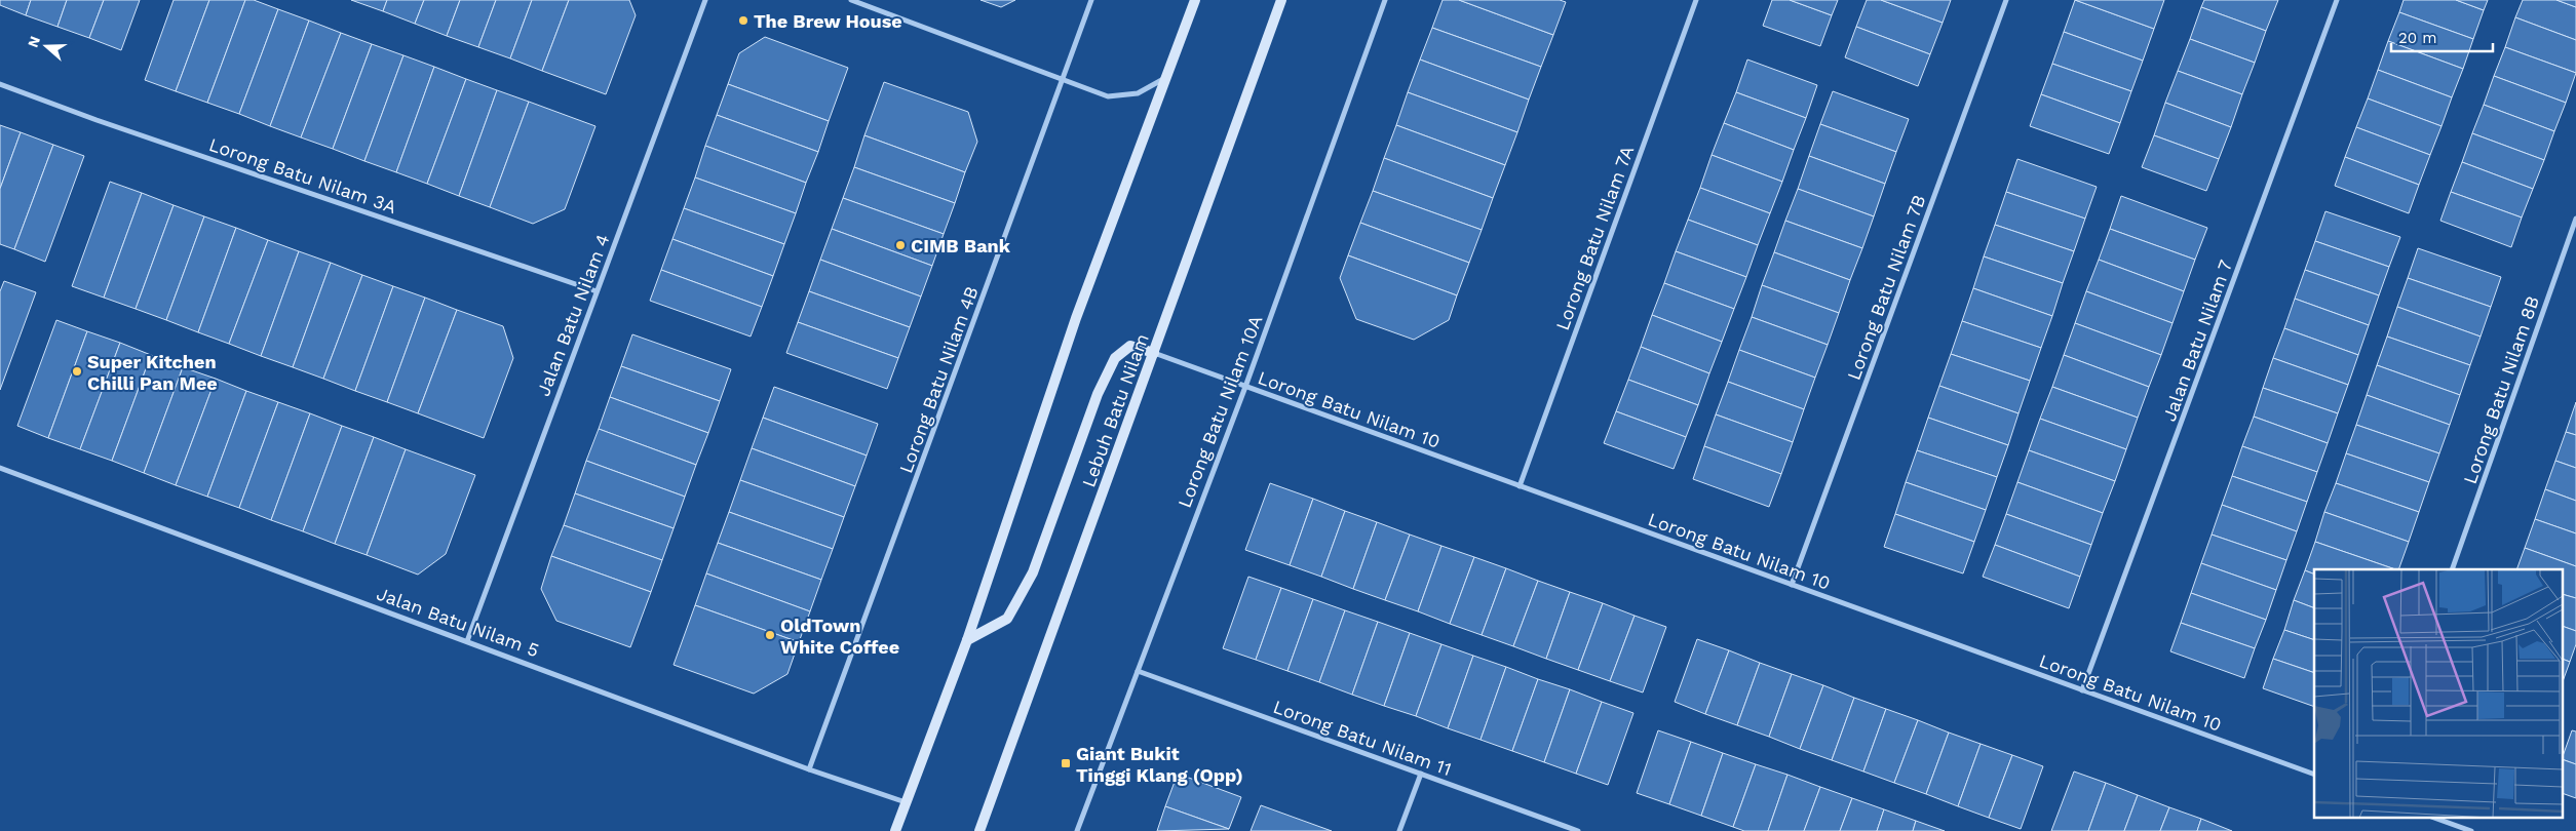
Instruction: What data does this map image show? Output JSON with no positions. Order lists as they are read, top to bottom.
{
  "streets": {
    "main road": ["Lebuh Batu Nilam"],
    "street": [
      "Lorong Batu Nilam 3A",
      "Lorong Batu Nilam 7A",
      "Lorong Batu Nilam 7B",
      "Jalan Batu Nilam 4",
      "Jalan Batu Nilam 7",
      "Lorong Batu Nilam 4B",
      "Lorong Batu Nilam 8B",
      "Lorong Batu Nilam 10",
      "Lorong Batu Nilam 10A",
      "Jalan Batu Nilam 5",
      "Lorong Batu Nilam 11"
    ]
  },
  "crossings": [
    ["Lorong Batu Nilam 3A", "Jalan Batu Nilam 4"],
    ["Lorong Batu Nilam 7A", "Lorong Batu Nilam 10"],
    ["Lorong Batu Nilam 7B", "Lorong Batu Nilam 10"],
    ["Jalan Batu Nilam 4", "Jalan Batu Nilam 5"],
    ["Jalan Batu Nilam 7", "Lorong Batu Nilam 10"],
    ["Lorong Batu Nilam 4B", "Jalan Batu Nilam 5"],
    ["Lorong Batu Nilam 10", "Lebuh Batu Nilam"],
    ["Lorong Batu Nilam 10", "Lorong Batu Nilam 10A"],
    ["Lorong Batu Nilam 10A", "Lorong Batu Nilam 11"]
  ],
  "places": {
    "other": [
      "The Brew House",
      "CIMB Bank",
      "Super Kitchen Chilli Pan Mee",
      "OldTown White Coffee"
    ],
    "transit": ["Giant Bukit Tinggi Klang (Opp)"]
  },
  "scale_bar": "20 m",
  "north": "left"
}
